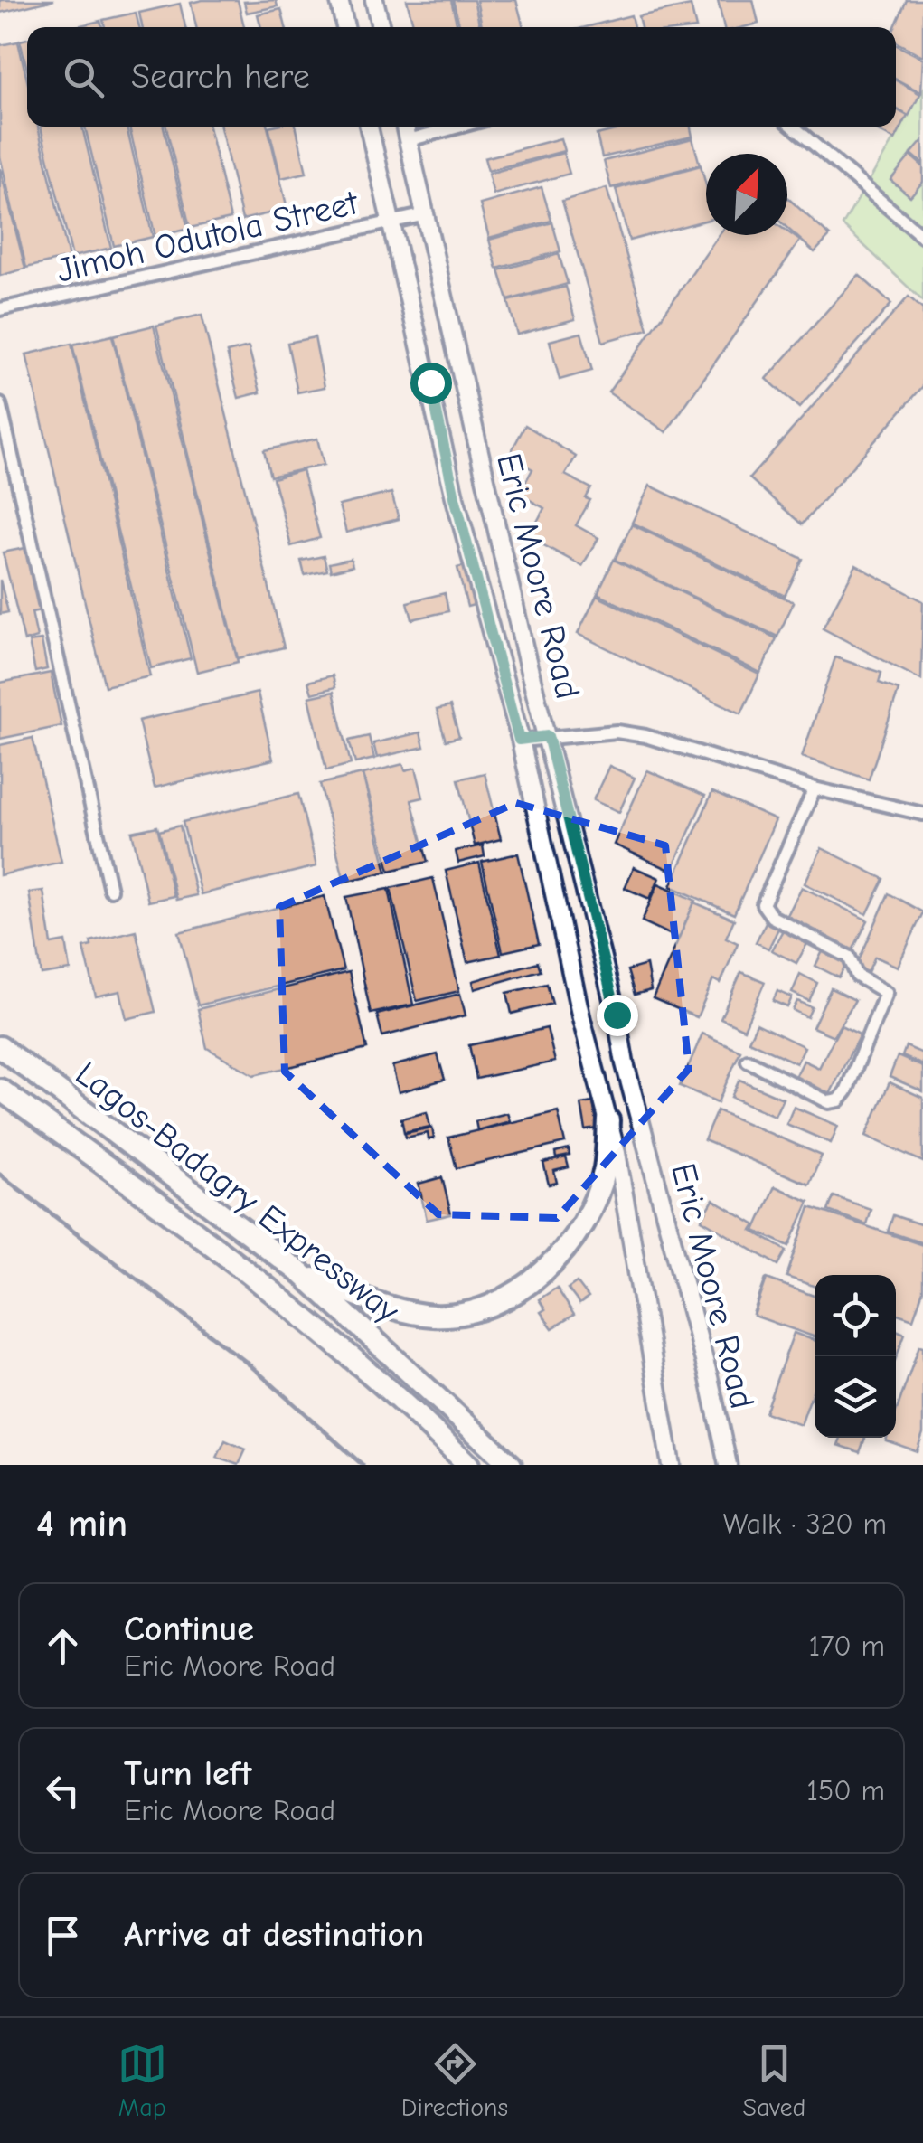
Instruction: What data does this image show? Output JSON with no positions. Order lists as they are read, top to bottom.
{
  "streets": {
    "highway": ["Lagos-Badagry Expressway"],
    "street": ["Jimoh Odutola Street", "Eric Moore Road"]
  },
  "crossings": [
    ["Jimoh Odutola Street", "Eric Moore Road"]
  ],
  "north": "top right",
  "page": {
    "search": "Search here",
    "heading": ["4 min", "Walk · 320 m"],
    "list": [
      ["Continue", "Eric Moore Road", "170 m"],
      ["Turn left", "Eric Moore Road", "150 m"],
      "Arrive at destination"
    ],
    "nav": ["Map", "Directions", "Saved"]
  }
}
